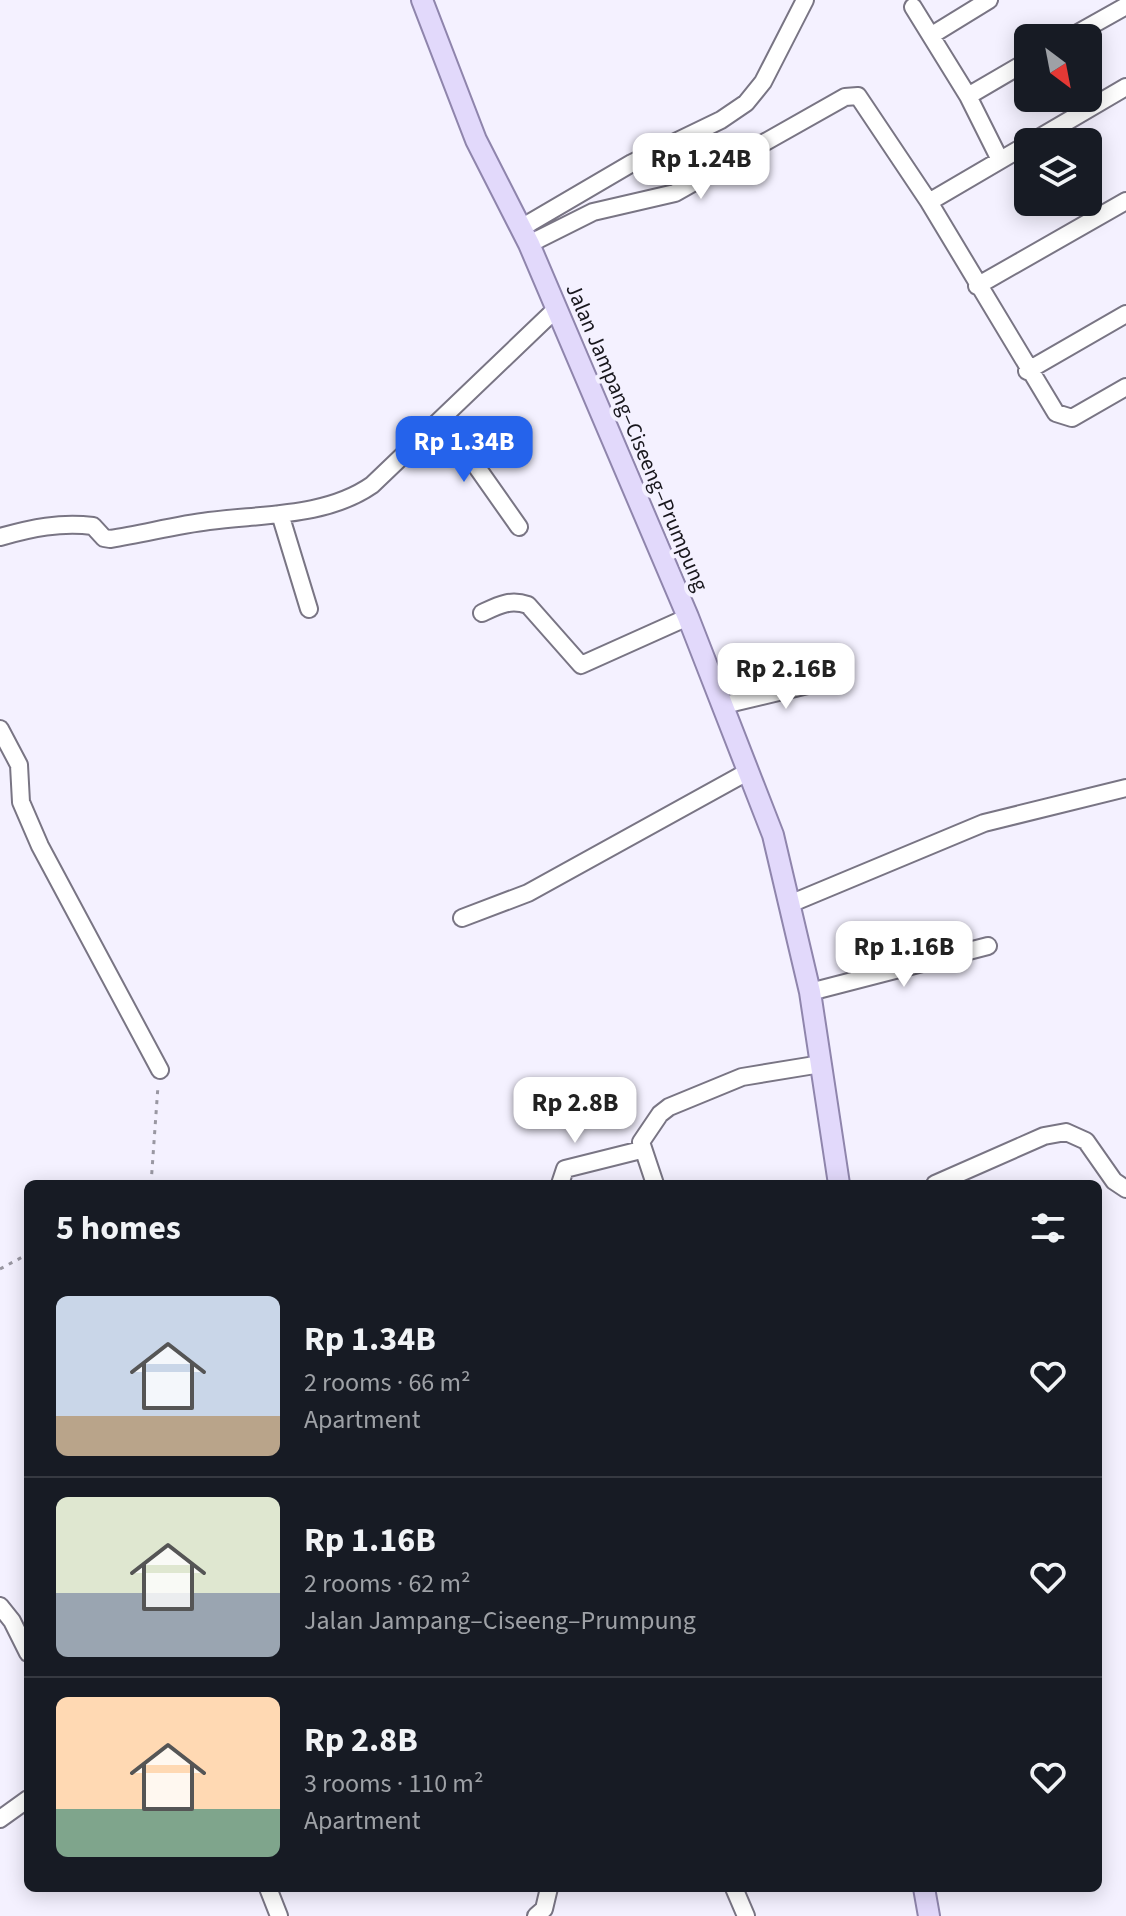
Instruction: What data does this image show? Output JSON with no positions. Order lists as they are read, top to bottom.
{
  "streets": {
    "main road": ["Jalan Jampang–Ciseeng–Prumpung"]
  },
  "north": "bottom right",
  "page": {
    "price": [
      "Rp 1.24B",
      "Rp 1.34B",
      "Rp 2.16B",
      "Rp 1.16B",
      "Rp 2.8B"
    ],
    "heading": "5 homes",
    "list": [
      {
        "name": "Rp 1.34B",
        "note": "2 rooms · 66 m² · Apartment"
      },
      {
        "name": "Rp 1.16B",
        "note": "2 rooms · 62 m² · Jalan Jampang–Ciseeng–Prumpung"
      },
      {
        "name": "Rp 2.8B",
        "note": "3 rooms · 110 m² · Apartment"
      }
    ]
  }
}
